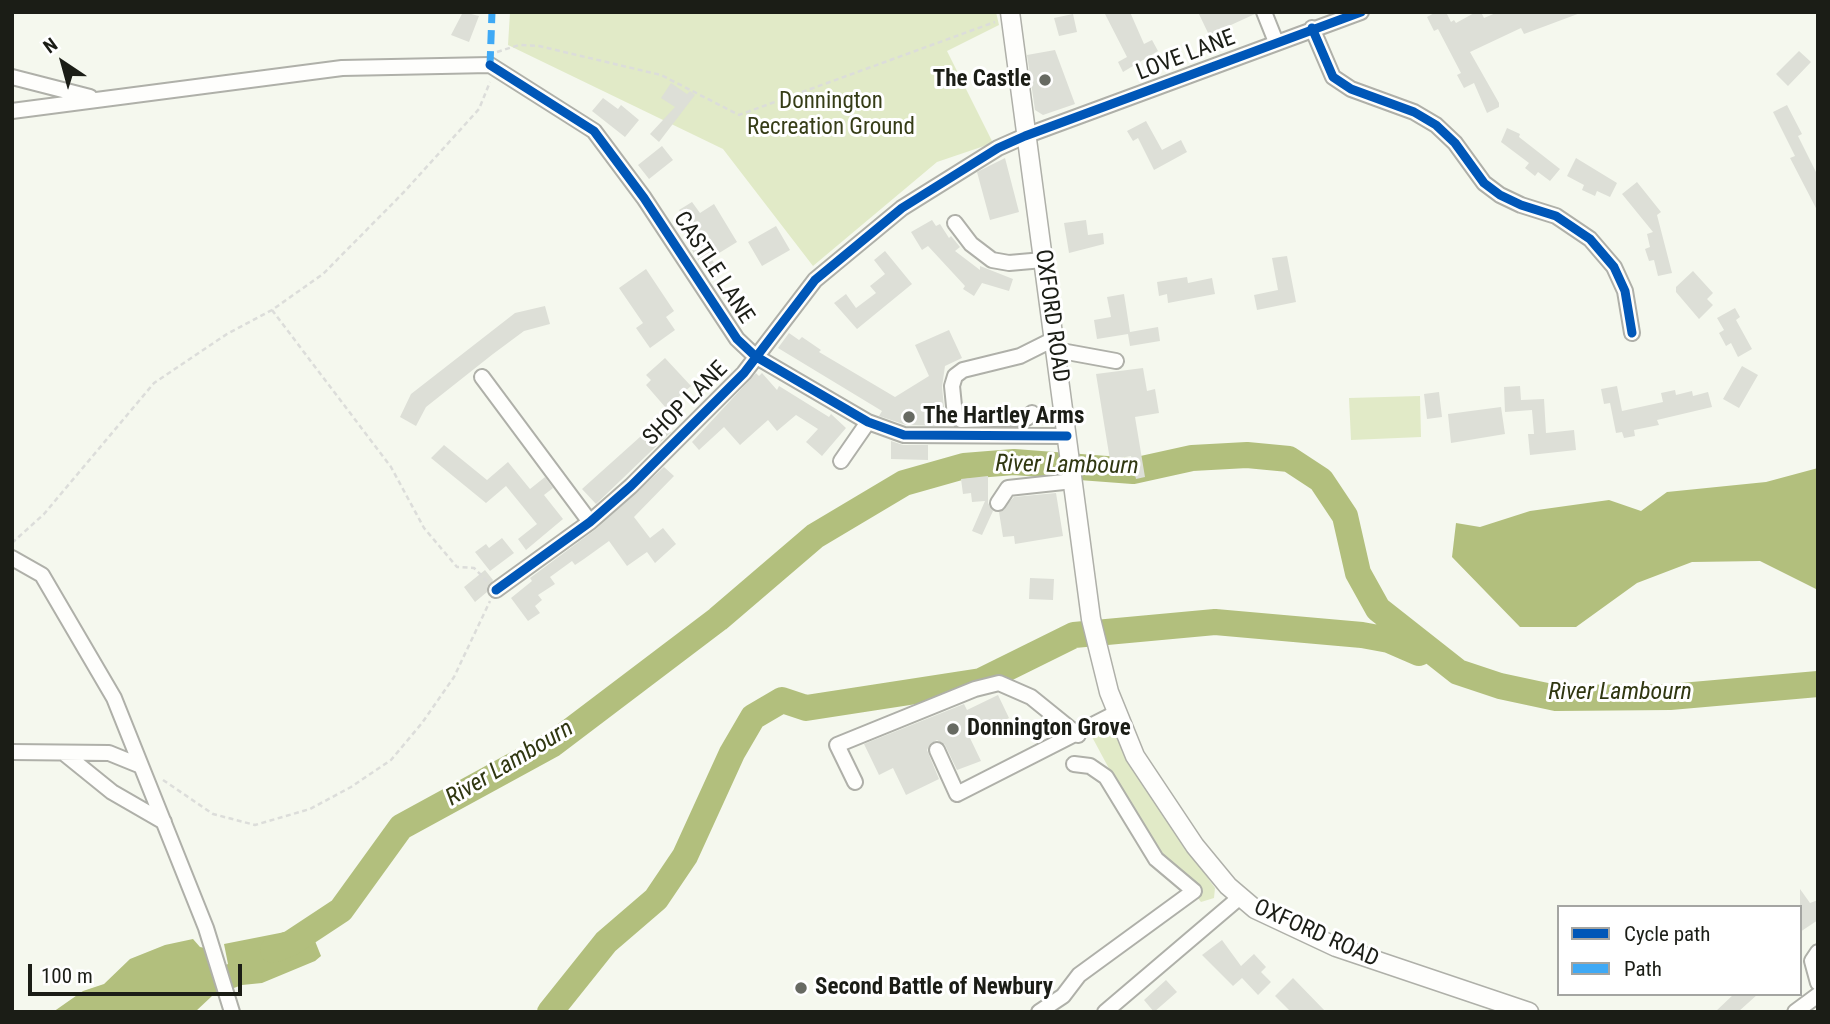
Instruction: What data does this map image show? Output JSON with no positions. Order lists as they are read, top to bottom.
{
  "streets": {
    "main road": ["OXFORD ROAD"],
    "street": ["LOVE LANE", "CASTLE LANE", "SHOP LANE"]
  },
  "crossings": [
    ["LOVE LANE", "OXFORD ROAD"],
    ["LOVE LANE", "SHOP LANE"],
    ["CASTLE LANE", "OXFORD ROAD"],
    ["CASTLE LANE", "SHOP LANE"],
    ["OXFORD ROAD", "SHOP LANE"]
  ],
  "water": ["River Lambourn"],
  "parks": ["Donnington Recreation Ground"],
  "places": [
    "The Castle",
    "The Hartley Arms",
    "Donnington Grove",
    "Second Battle of Newbury"
  ],
  "legend": ["Cycle path", "Path"],
  "scale_bar": "100 m",
  "north": "top left"
}
